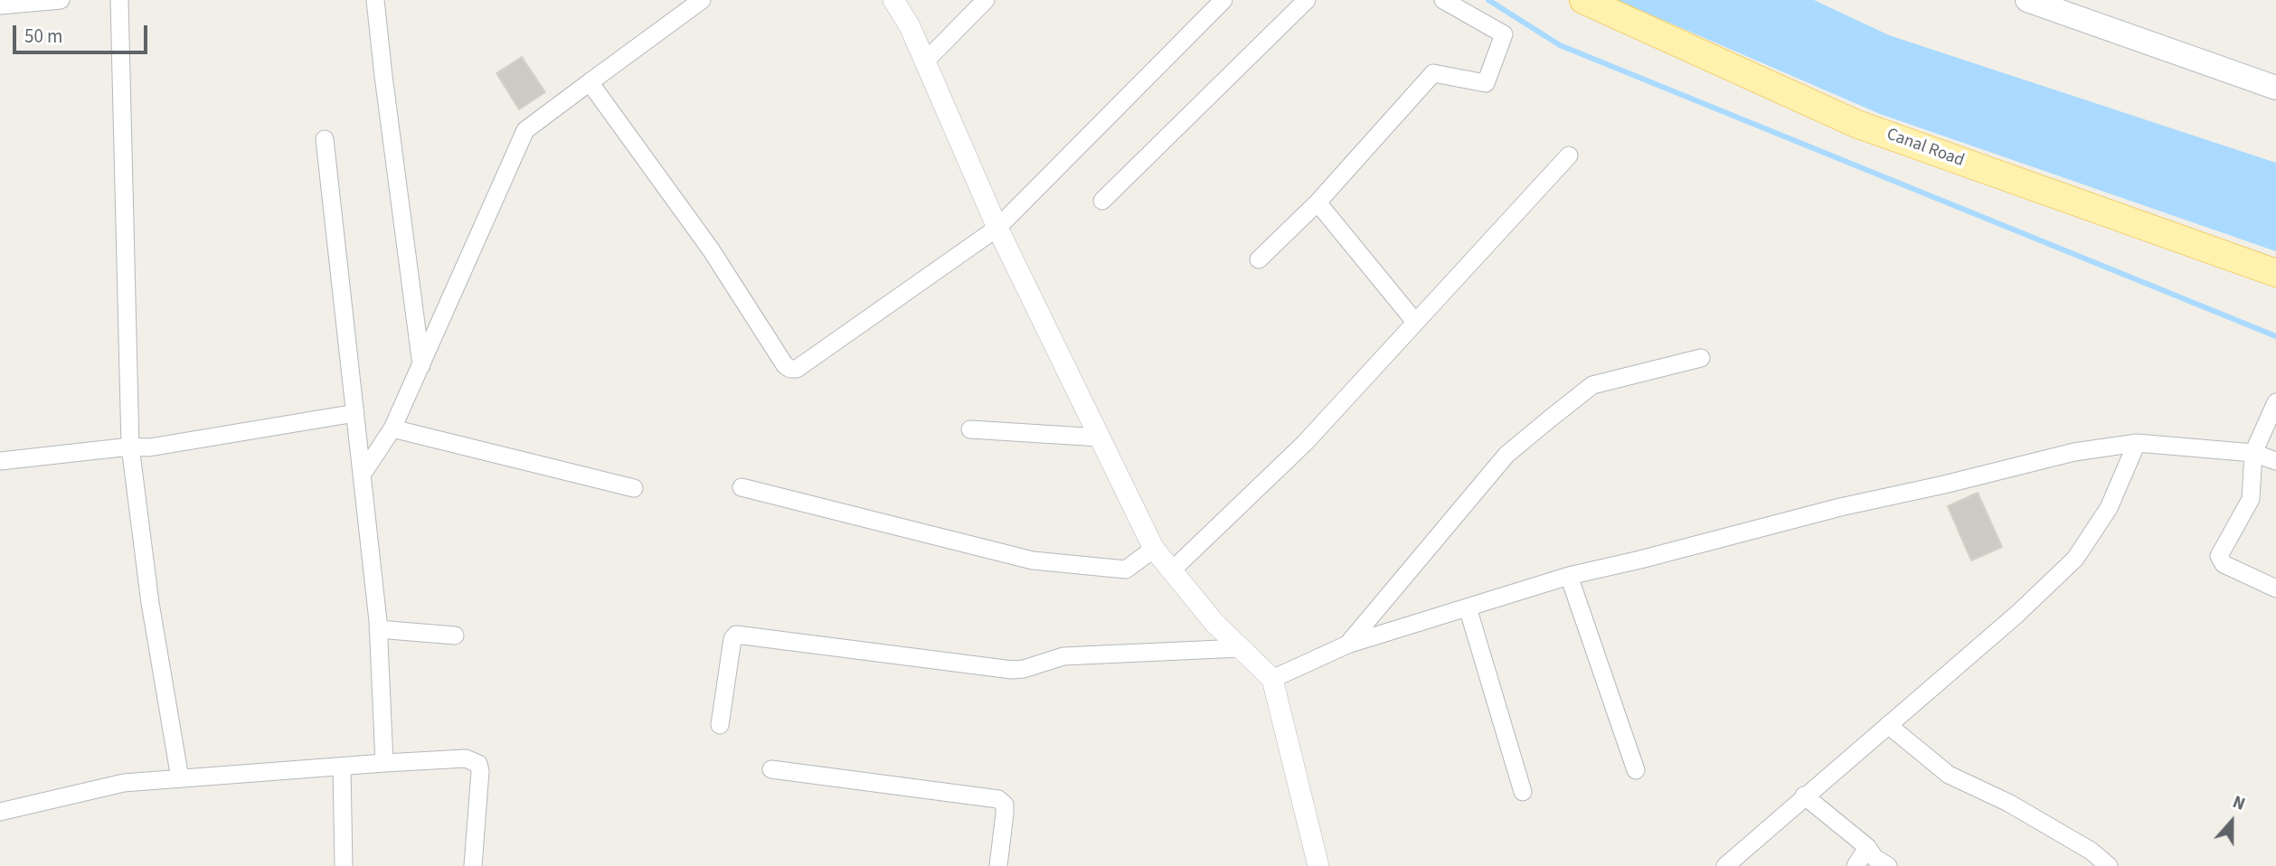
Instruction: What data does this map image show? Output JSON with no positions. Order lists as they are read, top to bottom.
{
  "streets": {
    "main road": ["Canal Road"]
  },
  "scale_bar": "50 m",
  "north": "top"
}
